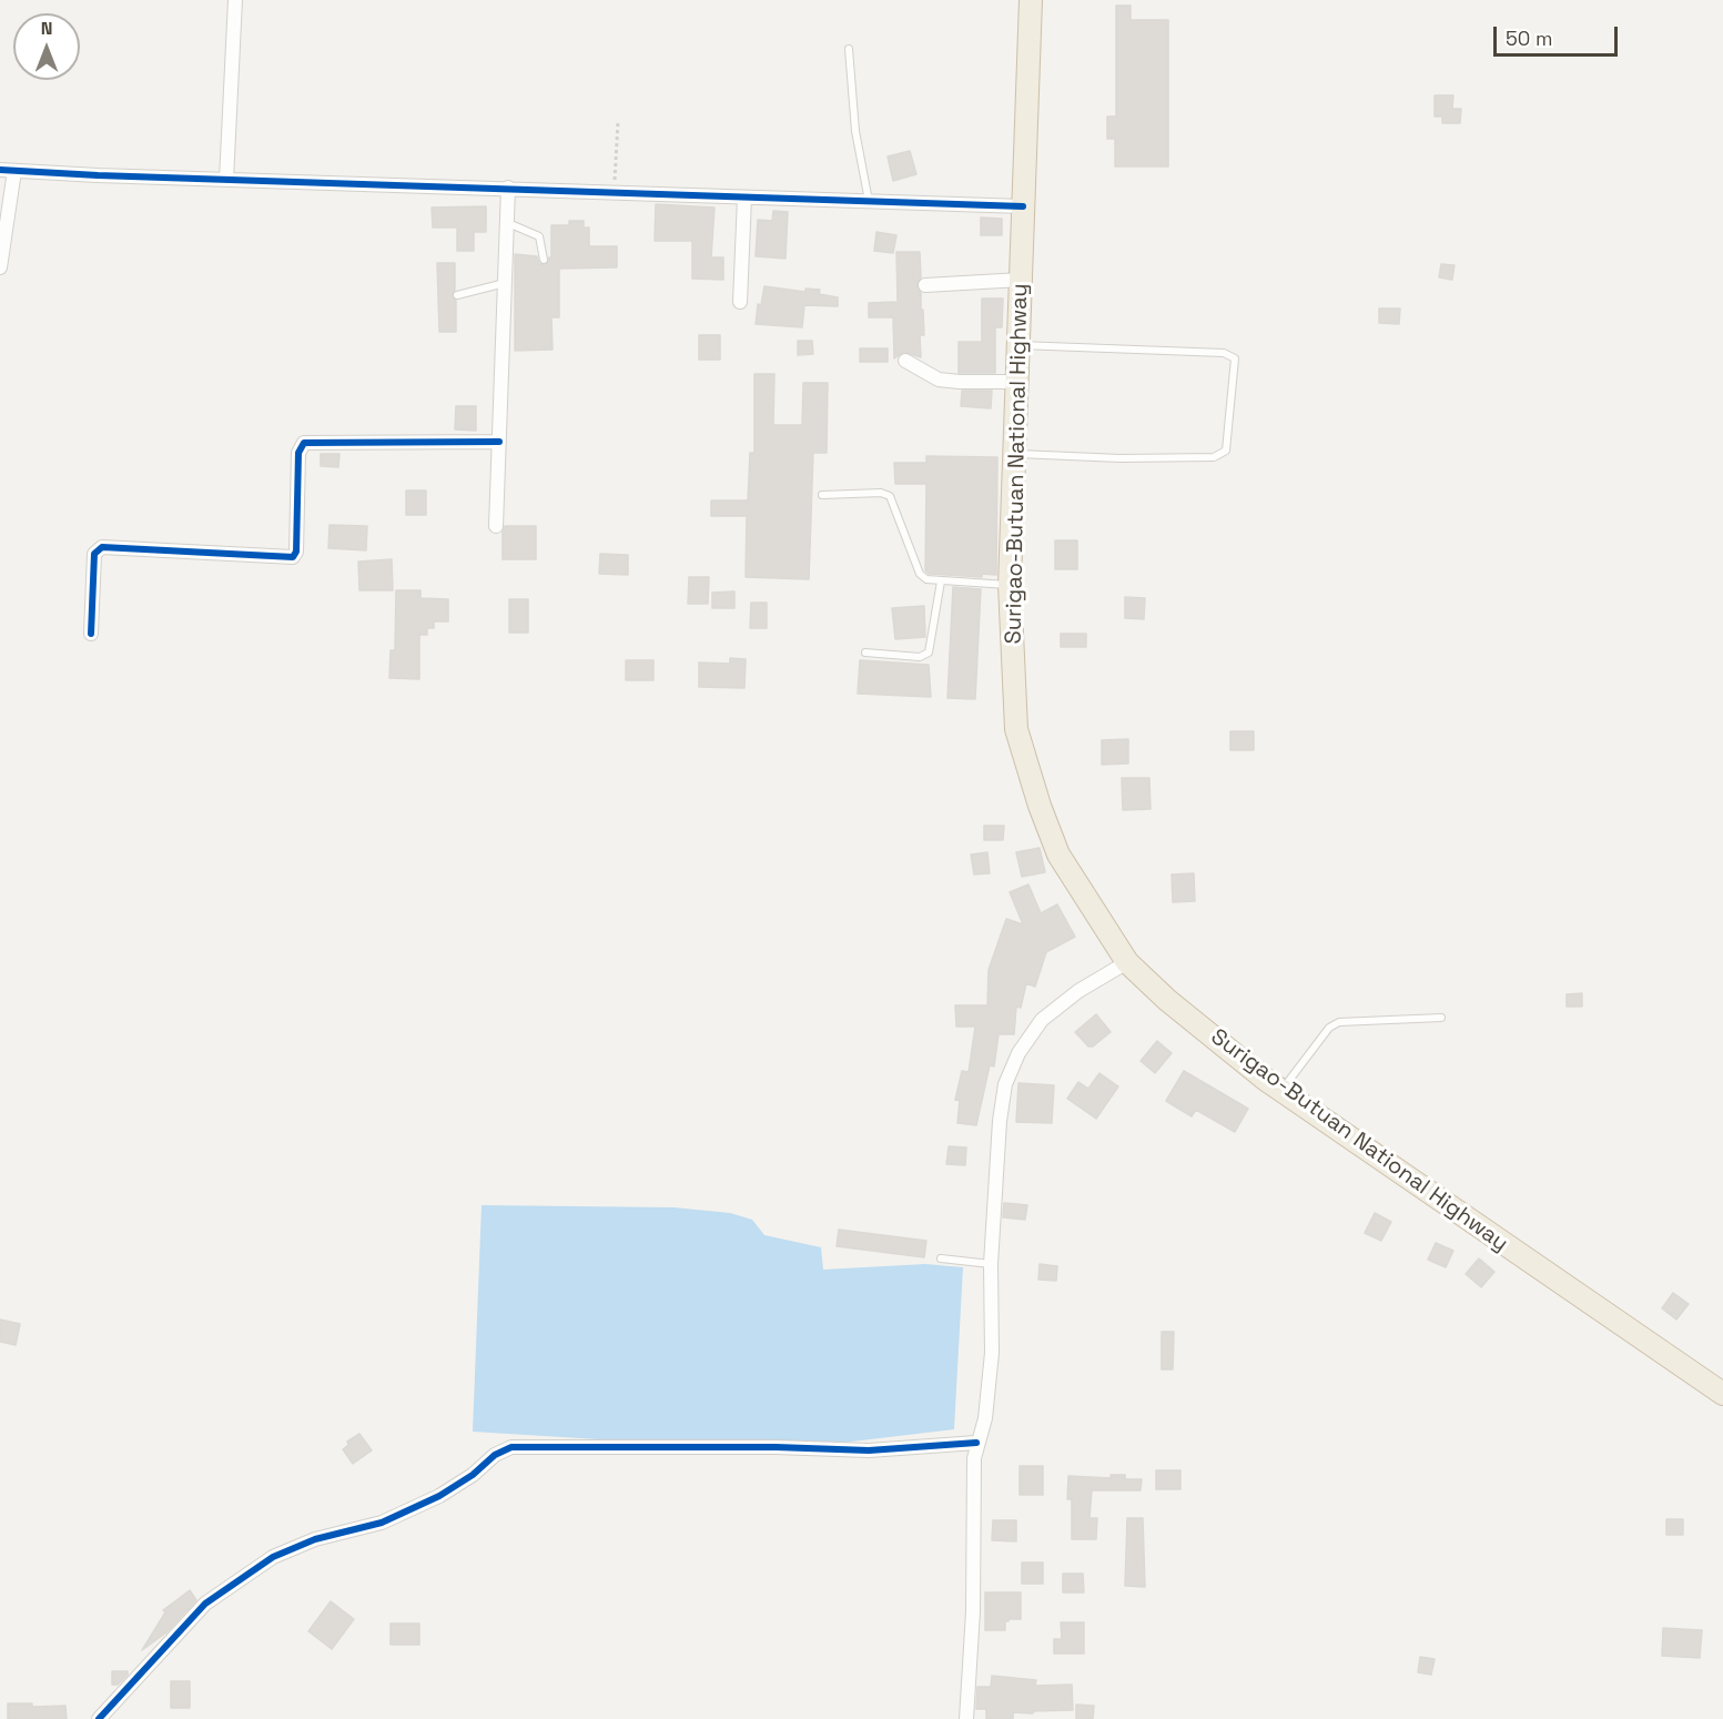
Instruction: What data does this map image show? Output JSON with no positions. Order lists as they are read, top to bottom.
{
  "streets": {
    "highway": ["Surigao-Butuan National Highway"]
  },
  "scale_bar": "50 m",
  "north": "top"
}
